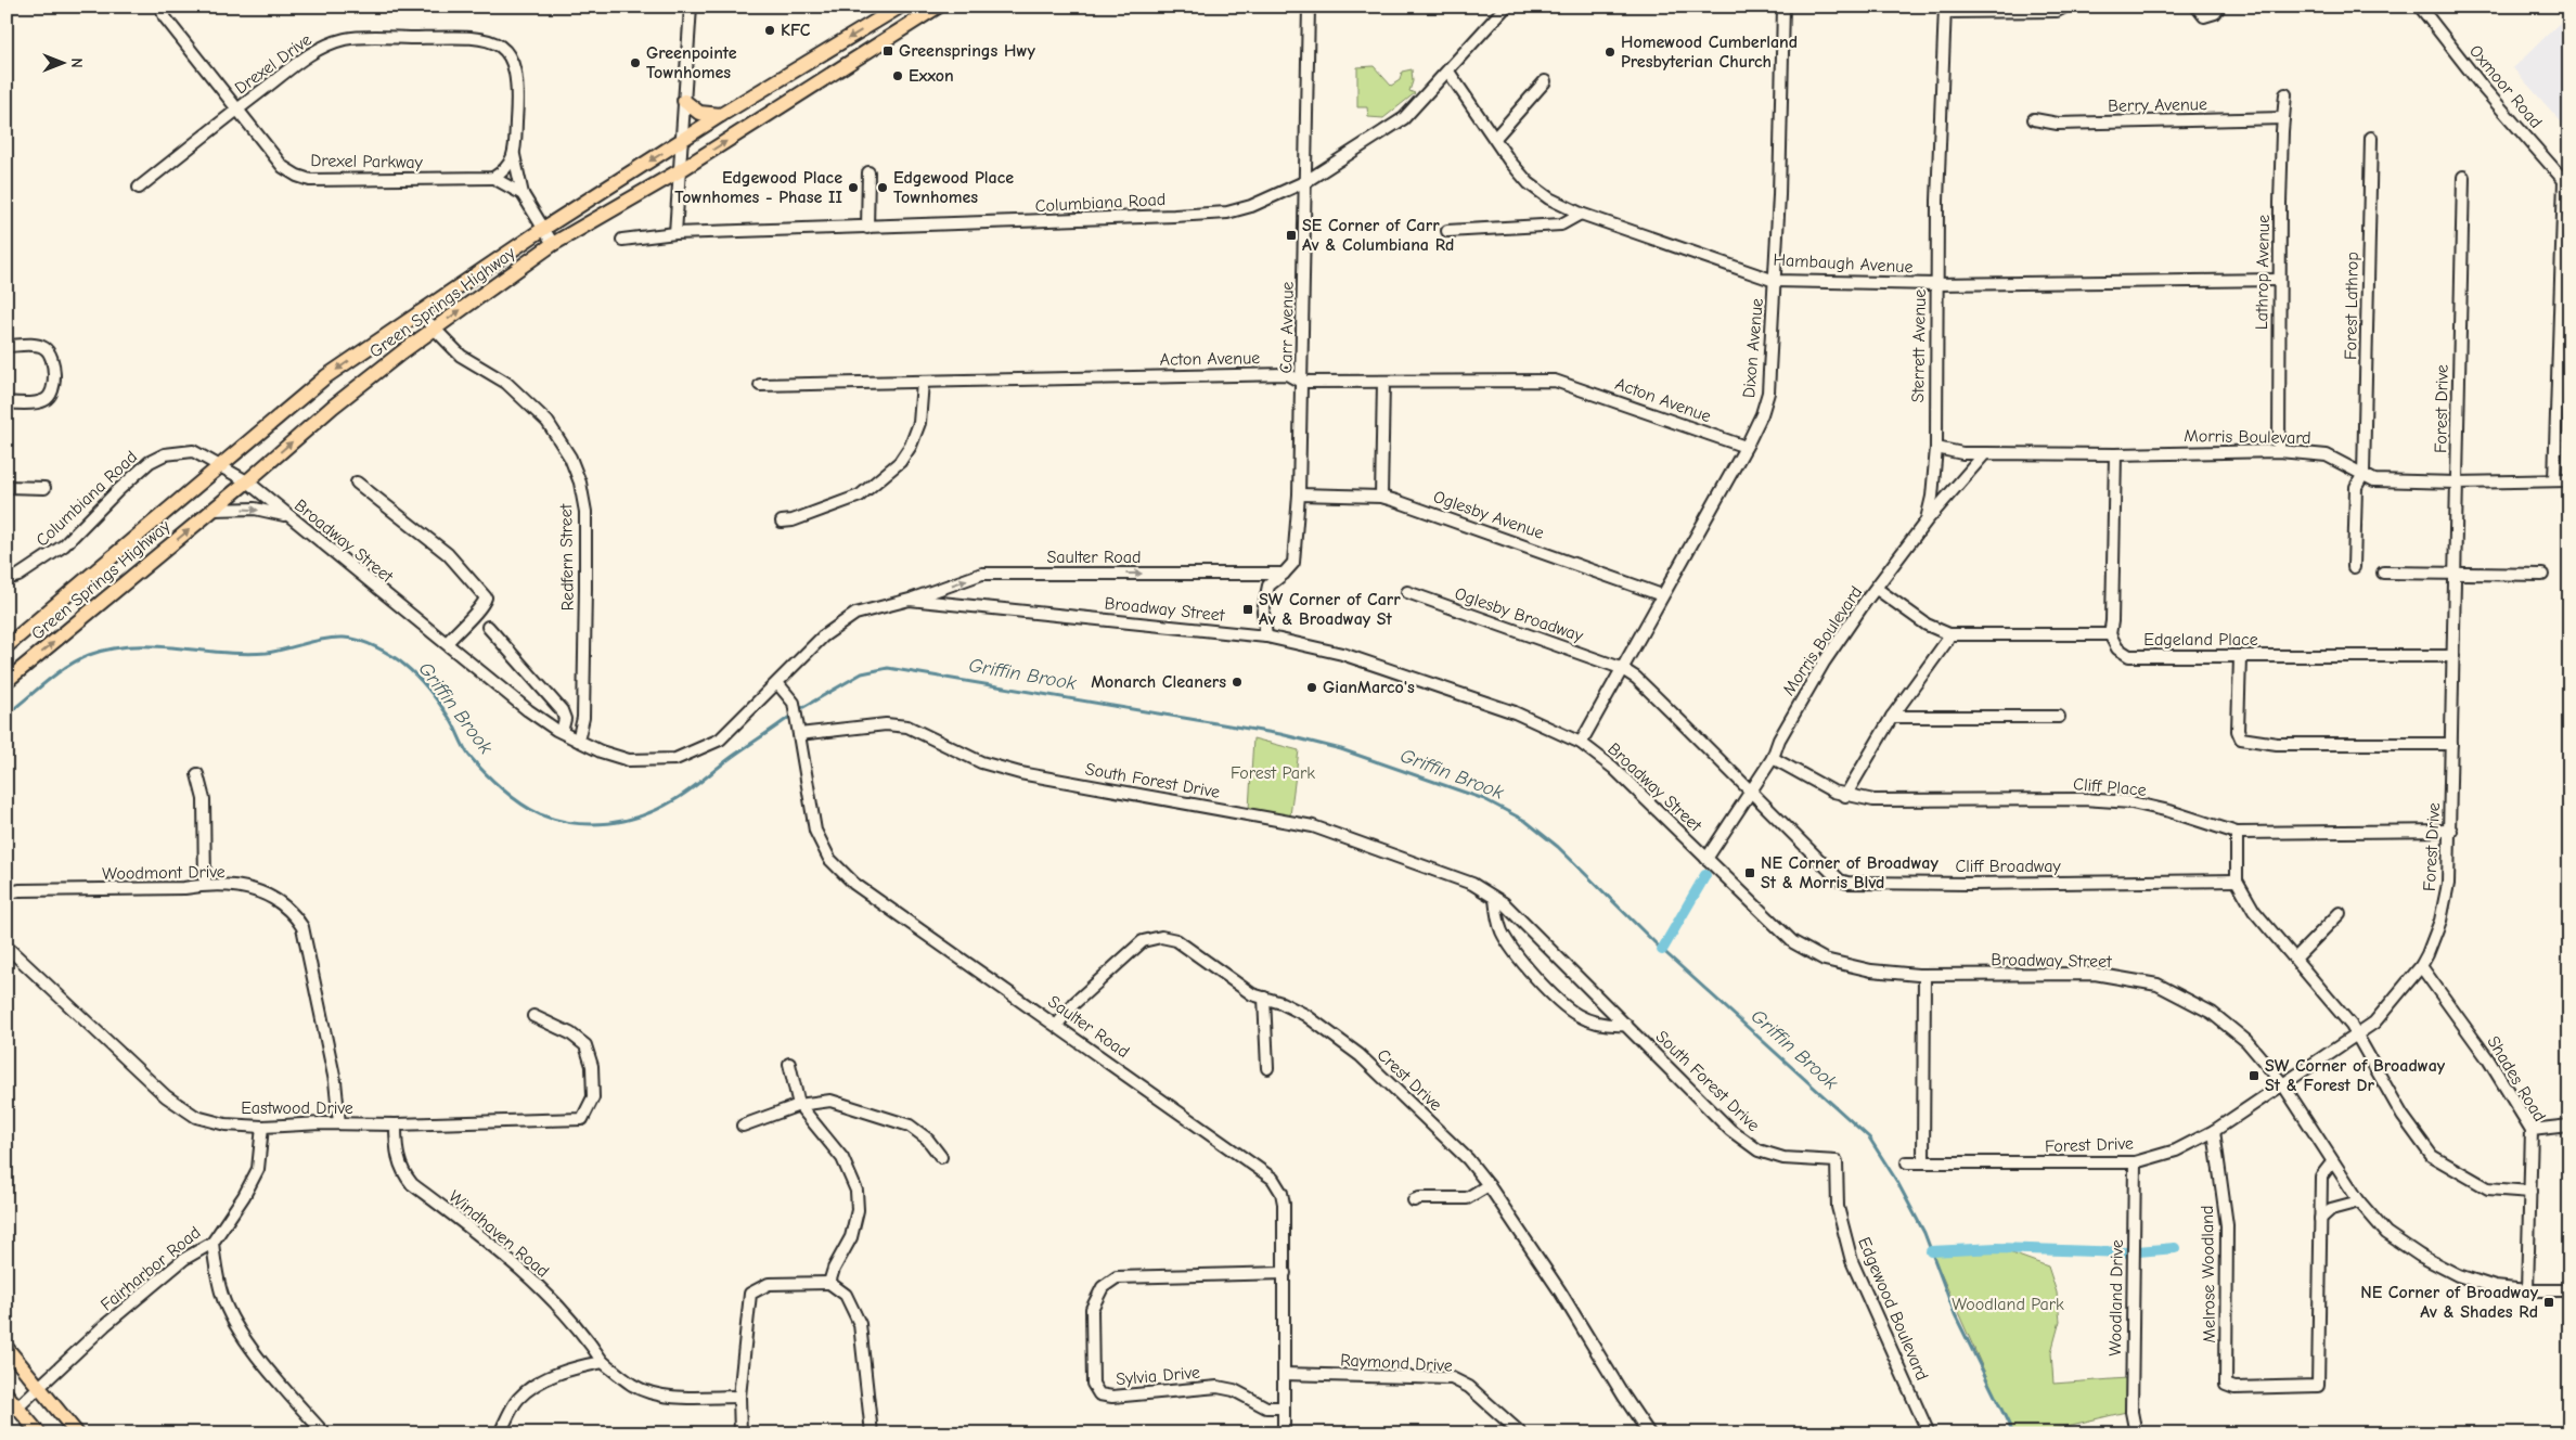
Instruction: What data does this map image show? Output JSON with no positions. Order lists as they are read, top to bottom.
{
  "streets": {
    "main road": ["Green Springs Highway"],
    "street": [
      "Drexel Drive",
      "Oxmoor Road",
      "Berry Avenue",
      "Drexel Parkway",
      "Columbiana Road",
      "Hambaugh Avenue",
      "Lathrop Avenue",
      "Forest Lathrop",
      "Carr Avenue",
      "Sterrett Avenue",
      "Dixon Avenue",
      "Acton Avenue",
      "Forest Drive",
      "Morris Boulevard",
      "Oglesby Avenue",
      "Broadway Street",
      "Redfern Street",
      "Saulter Road",
      "Oglesby Broadway",
      "Edgeland Place",
      "South Forest Drive",
      "Cliff Place",
      "Cliff Broadway",
      "Woodmont Drive",
      "Shades Road",
      "Crest Drive",
      "Eastwood Drive",
      "Windhaven Road",
      "Fairharbor Road",
      "Melrose Woodland",
      "Woodland Drive",
      "Edgewood Boulevard",
      "Raymond Drive",
      "Sylvia Drive"
    ]
  },
  "crossings": [
    ["Drexel Drive", "Drexel Parkway"],
    ["Berry Avenue", "Lathrop Avenue"],
    ["Columbiana Road", "Hambaugh Avenue"],
    ["Columbiana Road", "Green Springs Highway"],
    ["Columbiana Road", "Carr Avenue"],
    ["Columbiana Road", "Broadway Street"],
    ["Hambaugh Avenue", "Lathrop Avenue"],
    ["Hambaugh Avenue", "Sterrett Avenue"],
    ["Hambaugh Avenue", "Dixon Avenue"],
    ["Lathrop Avenue", "Morris Boulevard"],
    ["Green Springs Highway", "Broadway Street"],
    ["Green Springs Highway", "Redfern Street"],
    ["Forest Lathrop", "Morris Boulevard"],
    ["Carr Avenue", "Acton Avenue"],
    ["Carr Avenue", "Oglesby Avenue"],
    ["Carr Avenue", "Broadway Street"],
    ["Carr Avenue", "Saulter Road"],
    ["Sterrett Avenue", "Morris Boulevard"],
    ["Dixon Avenue", "Acton Avenue"],
    ["Dixon Avenue", "Oglesby Avenue"],
    ["Dixon Avenue", "Broadway Street"],
    ["Dixon Avenue", "Oglesby Broadway"],
    ["Forest Drive", "Morris Boulevard"],
    ["Forest Drive", "Broadway Street"],
    ["Forest Drive", "Edgeland Place"],
    ["Forest Drive", "Cliff Place"],
    ["Forest Drive", "Shades Road"],
    ["Forest Drive", "Melrose Woodland"],
    ["Forest Drive", "Woodland Drive"],
    ["Morris Boulevard", "Broadway Street"],
    ["Morris Boulevard", "Oglesby Broadway"],
    ["Morris Boulevard", "Cliff Place"],
    ["Morris Boulevard", "Cliff Broadway"],
    ["Broadway Street", "Redfern Street"],
    ["Broadway Street", "Saulter Road"],
    ["Broadway Street", "Shades Road"],
    ["Saulter Road", "South Forest Drive"],
    ["Saulter Road", "Crest Drive"],
    ["Saulter Road", "Raymond Drive"],
    ["Saulter Road", "Sylvia Drive"],
    ["Oglesby Broadway", "Cliff Broadway"],
    ["South Forest Drive", "Edgewood Boulevard"],
    ["Woodmont Drive", "Eastwood Drive"],
    ["Eastwood Drive", "Windhaven Road"],
    ["Eastwood Drive", "Fairharbor Road"]
  ],
  "water": ["Griffin Brook"],
  "parks": ["Forest Park", "Woodland Park"],
  "places": {
    "other": [
      "KFC",
      "Homewood Cumberland Presbyterian Church",
      "Greenpointe Townhomes",
      "Exxon",
      "Edgewood Place Townhomes - Phase II",
      "Edgewood Place Townhomes",
      "Monarch Cleaners",
      "GianMarco's"
    ],
    "transit": [
      "Greensprings Hwy",
      "SE Corner of Carr Av & Columbiana Rd",
      "SW Corner of Carr Av & Broadway St",
      "NE Corner of Broadway St & Morris Blvd",
      "SW Corner of Broadway St & Forest Dr",
      "NE Corner of Broadway Av & Shades Rd"
    ]
  },
  "north": "right"
}
